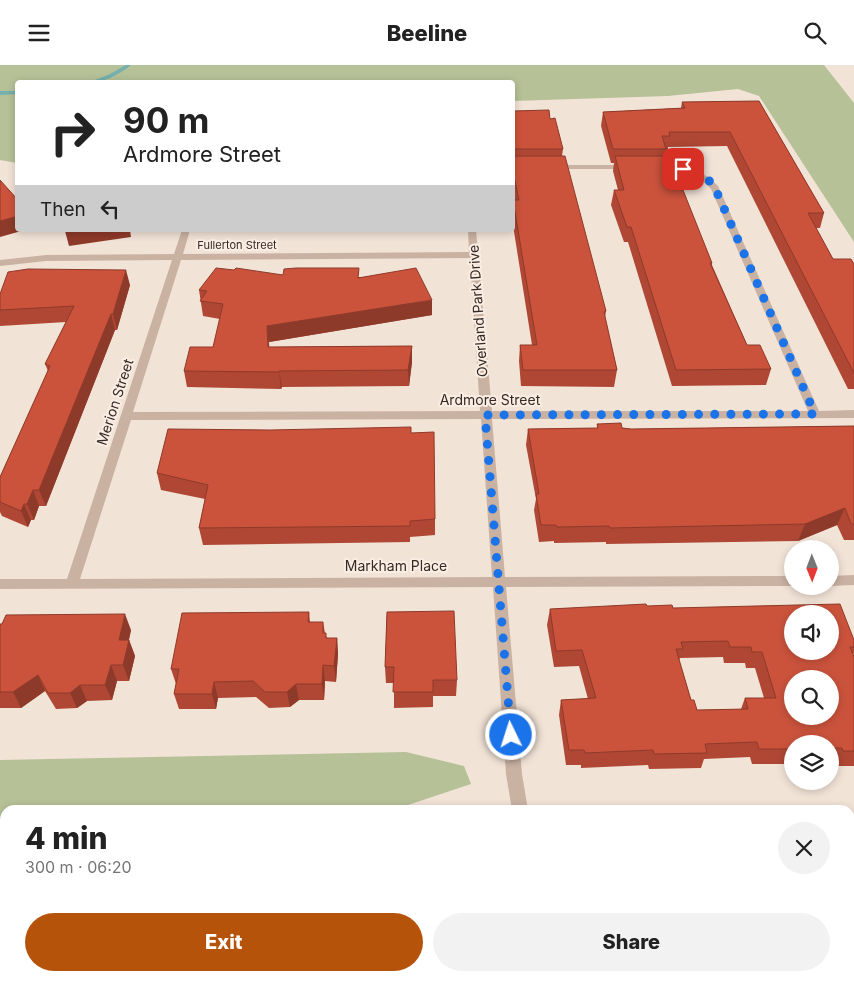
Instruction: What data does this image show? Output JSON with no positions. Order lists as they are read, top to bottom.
{
  "streets": {
    "street": [
      "Fullerton Street",
      "Overland Park Drive",
      "Ardmore Street",
      "Merion Street",
      "Markham Place"
    ]
  },
  "crossings": [
    ["Fullerton Street", "Overland Park Drive"],
    ["Fullerton Street", "Merion Street"],
    ["Overland Park Drive", "Ardmore Street"],
    ["Overland Park Drive", "Markham Place"],
    ["Ardmore Street", "Merion Street"],
    ["Merion Street", "Markham Place"]
  ],
  "north": "bottom",
  "page": {
    "header": "Beeline",
    "turn": ["90 m", "Ardmore Street"],
    "then": "Then",
    "heading": ["4 min", "300 m · 06:20"],
    "buttons": ["Exit", "Share"]
  }
}
